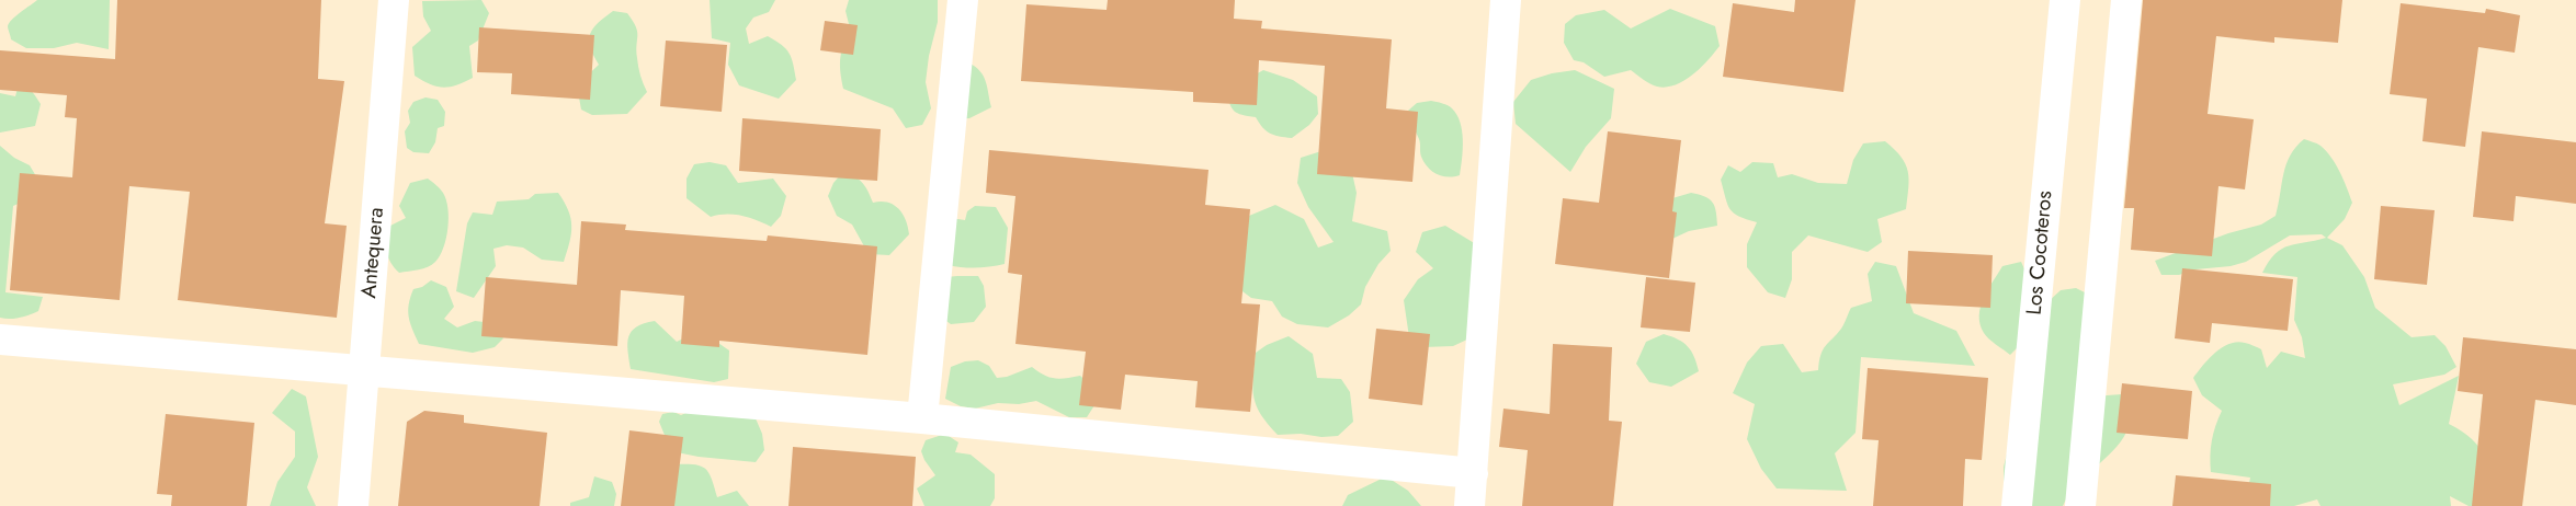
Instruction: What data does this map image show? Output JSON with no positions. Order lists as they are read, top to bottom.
{
  "streets": {
    "street": ["Antequera", "Los Cocoteros"]
  }
}
